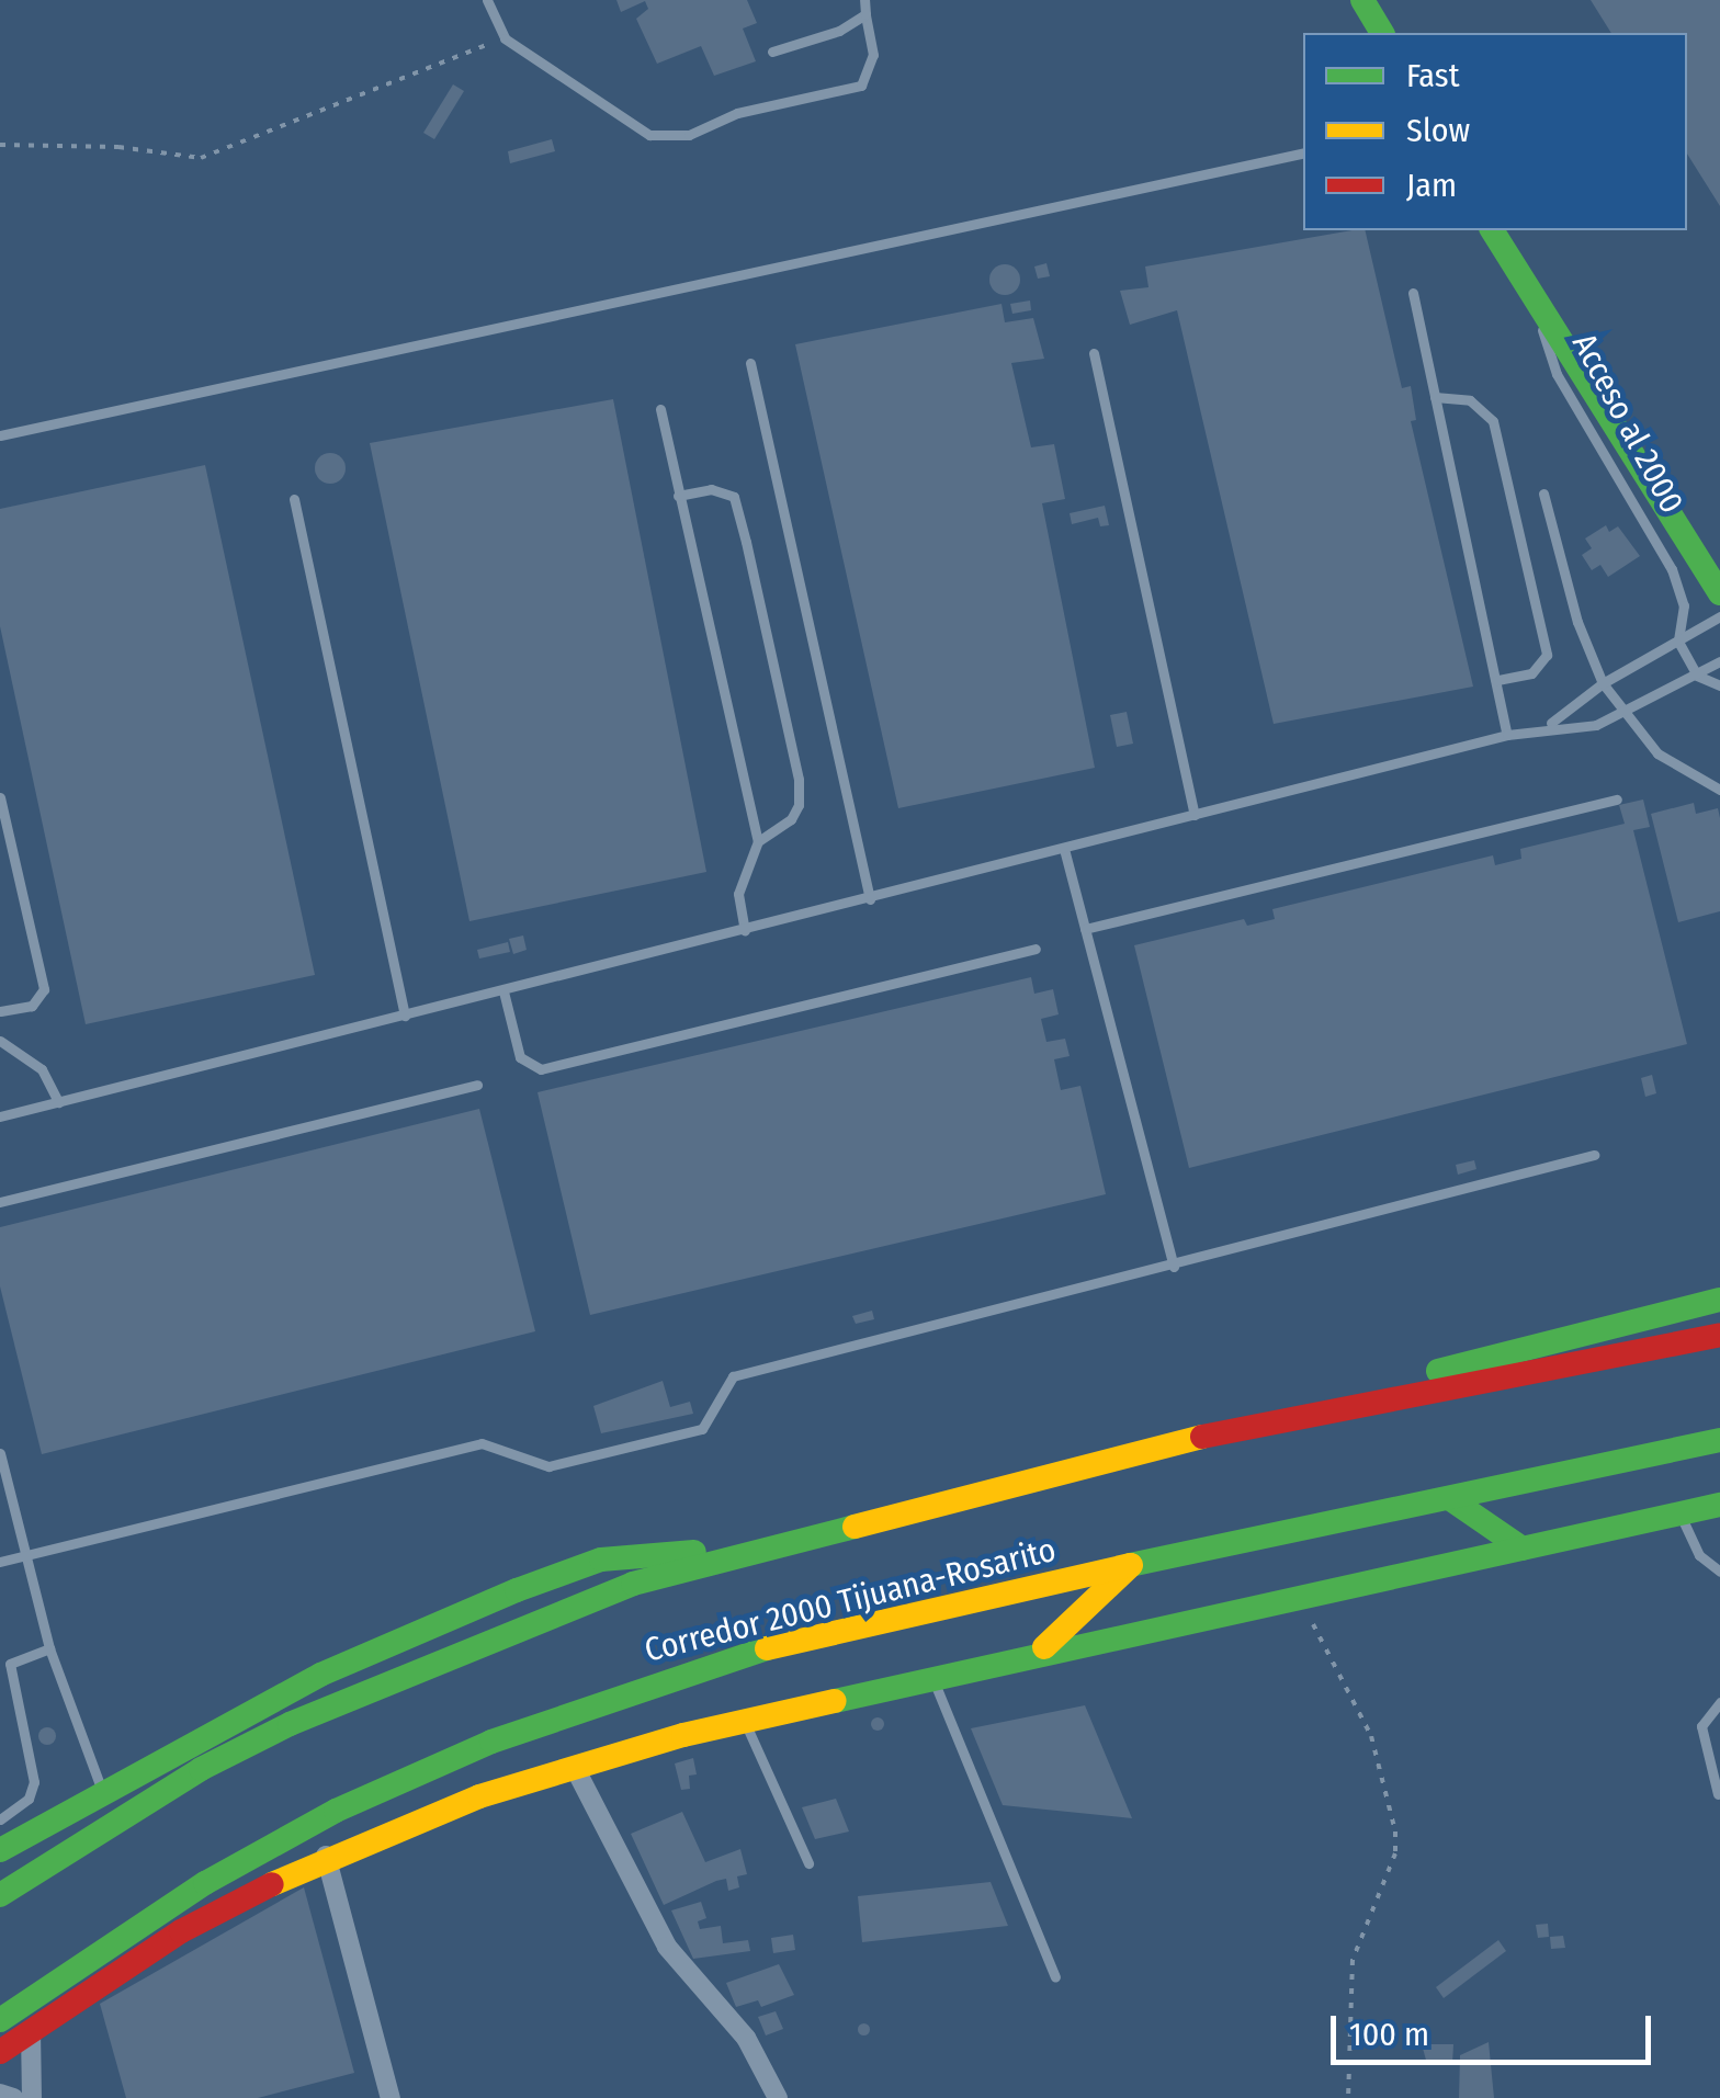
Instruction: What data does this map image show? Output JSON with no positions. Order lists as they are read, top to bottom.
{
  "streets": {
    "main road": ["Acceso al 2000", "Corredor 2000 Tijuana-Rosarito"]
  },
  "legend": ["Fast", "Slow", "Jam"],
  "scale_bar": "100 m"
}
